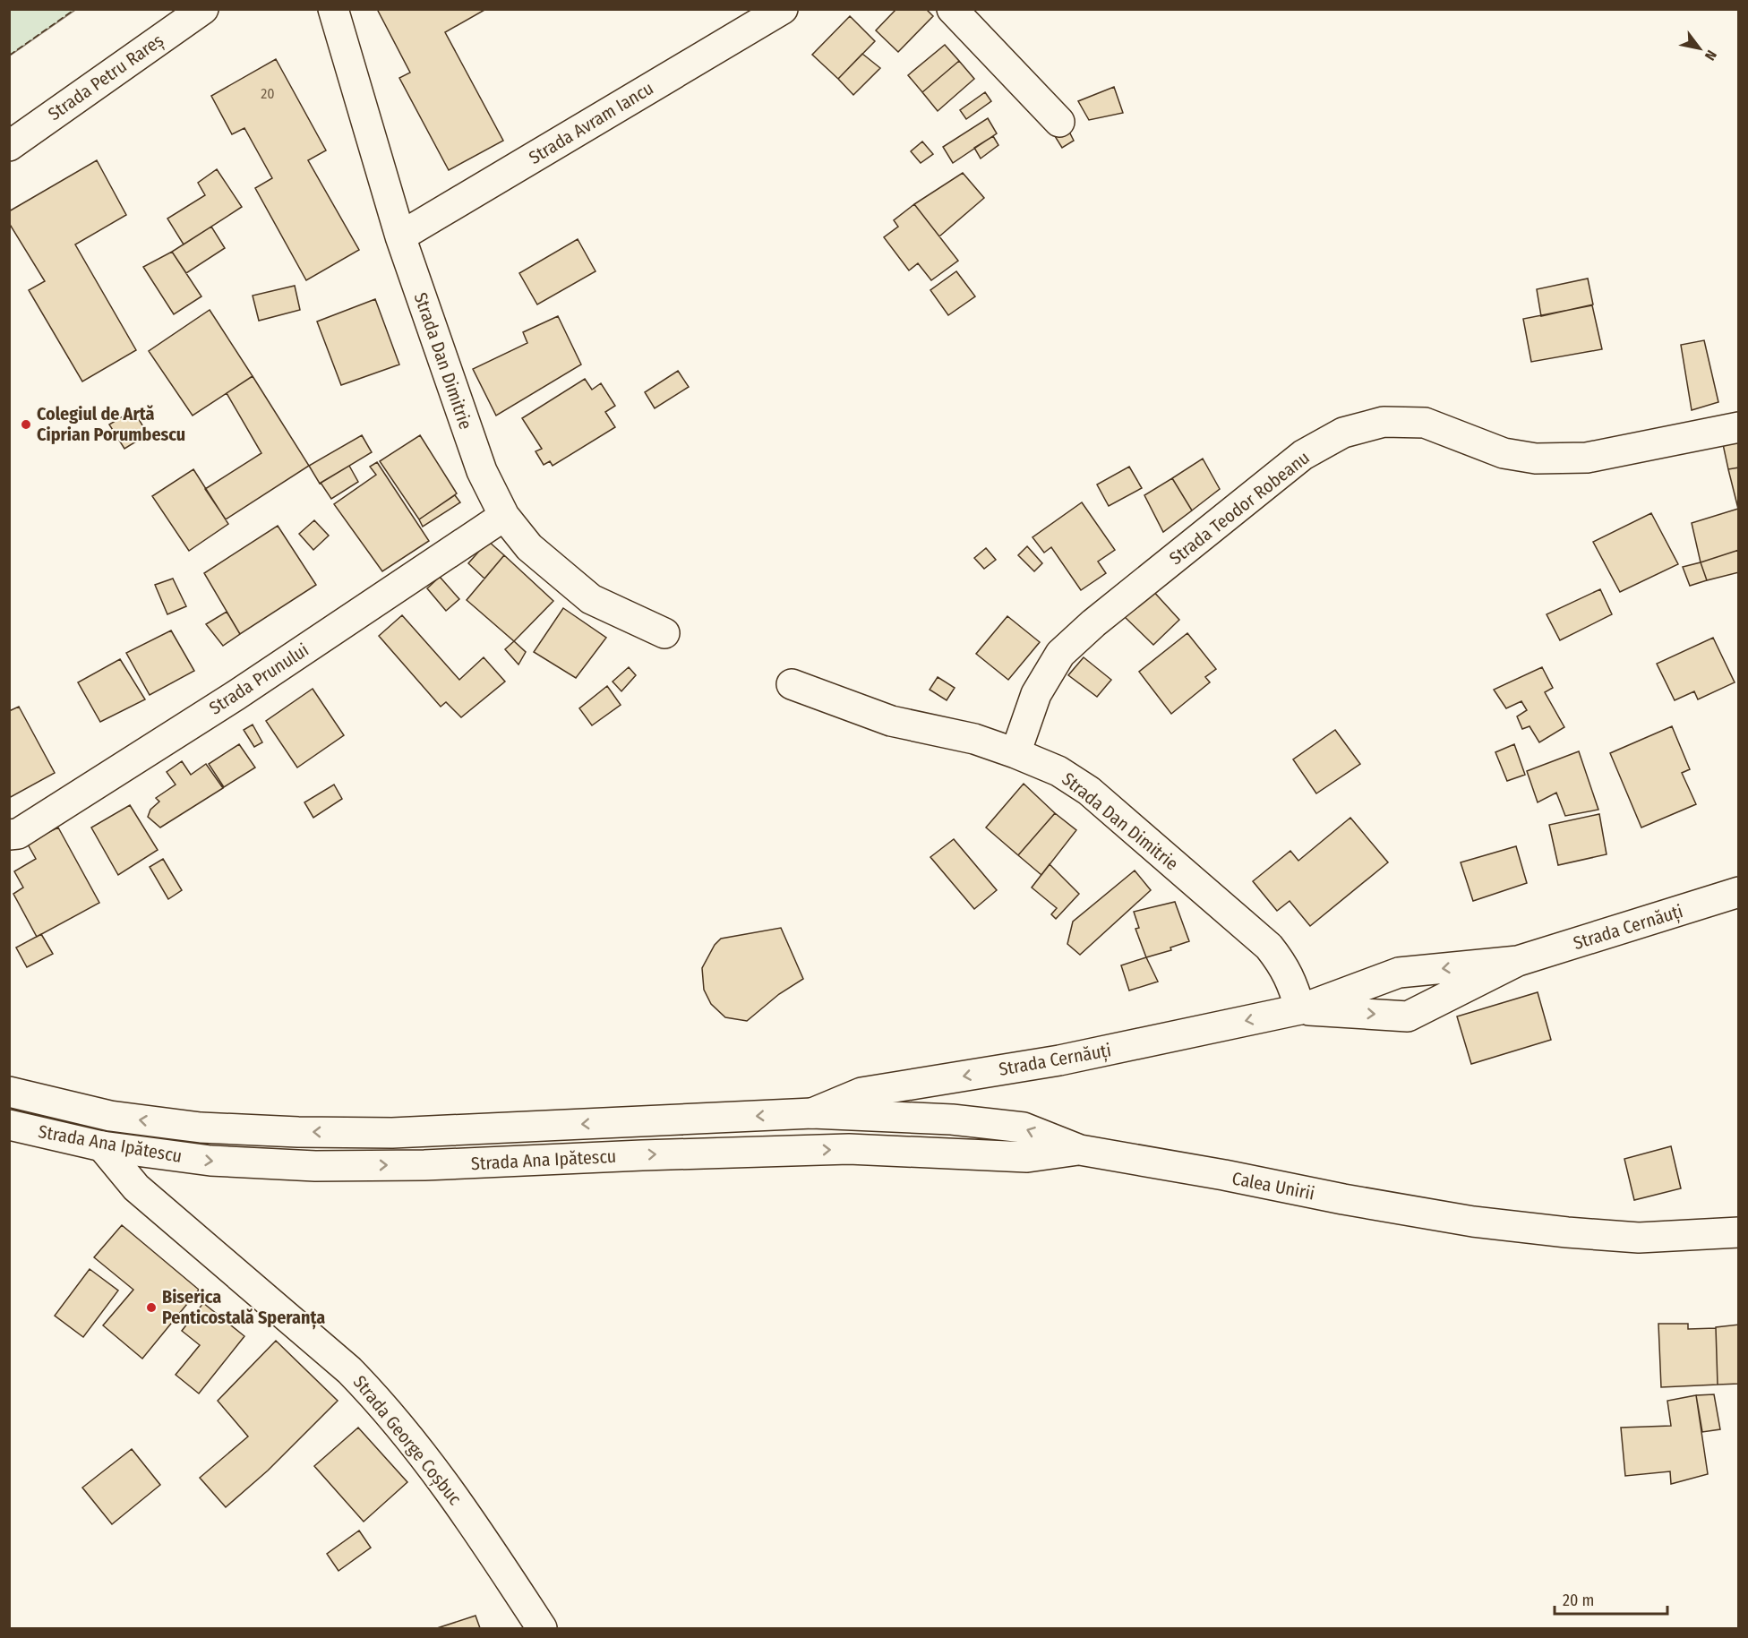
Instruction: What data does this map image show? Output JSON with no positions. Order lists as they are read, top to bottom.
{
  "streets": {
    "street": [
      "Strada Petru Rareș",
      "Strada Avram Iancu",
      "Strada Dan Dimitrie",
      "Strada Teodor Robeanu",
      "Strada Prunului",
      "Strada Cernăuți",
      "Strada Ana Ipătescu",
      "Calea Unirii",
      "Strada George Coșbuc"
    ]
  },
  "crossings": [
    ["Strada Avram Iancu", "Strada Dan Dimitrie"],
    ["Strada Dan Dimitrie", "Strada Teodor Robeanu"],
    ["Strada Dan Dimitrie", "Strada Prunului"],
    ["Strada Dan Dimitrie", "Strada Cernăuți"],
    ["Strada Cernăuți", "Strada Ana Ipătescu"],
    ["Strada Cernăuți", "Calea Unirii"],
    ["Strada Ana Ipătescu", "Calea Unirii"],
    ["Strada Ana Ipătescu", "Strada George Coșbuc"]
  ],
  "places": ["Colegiul de Artă Ciprian Porumbescu", "Biserica Penticostală Speranța"],
  "house_numbers": ["20"],
  "scale_bar": "20 m",
  "north": "bottom right"
}
